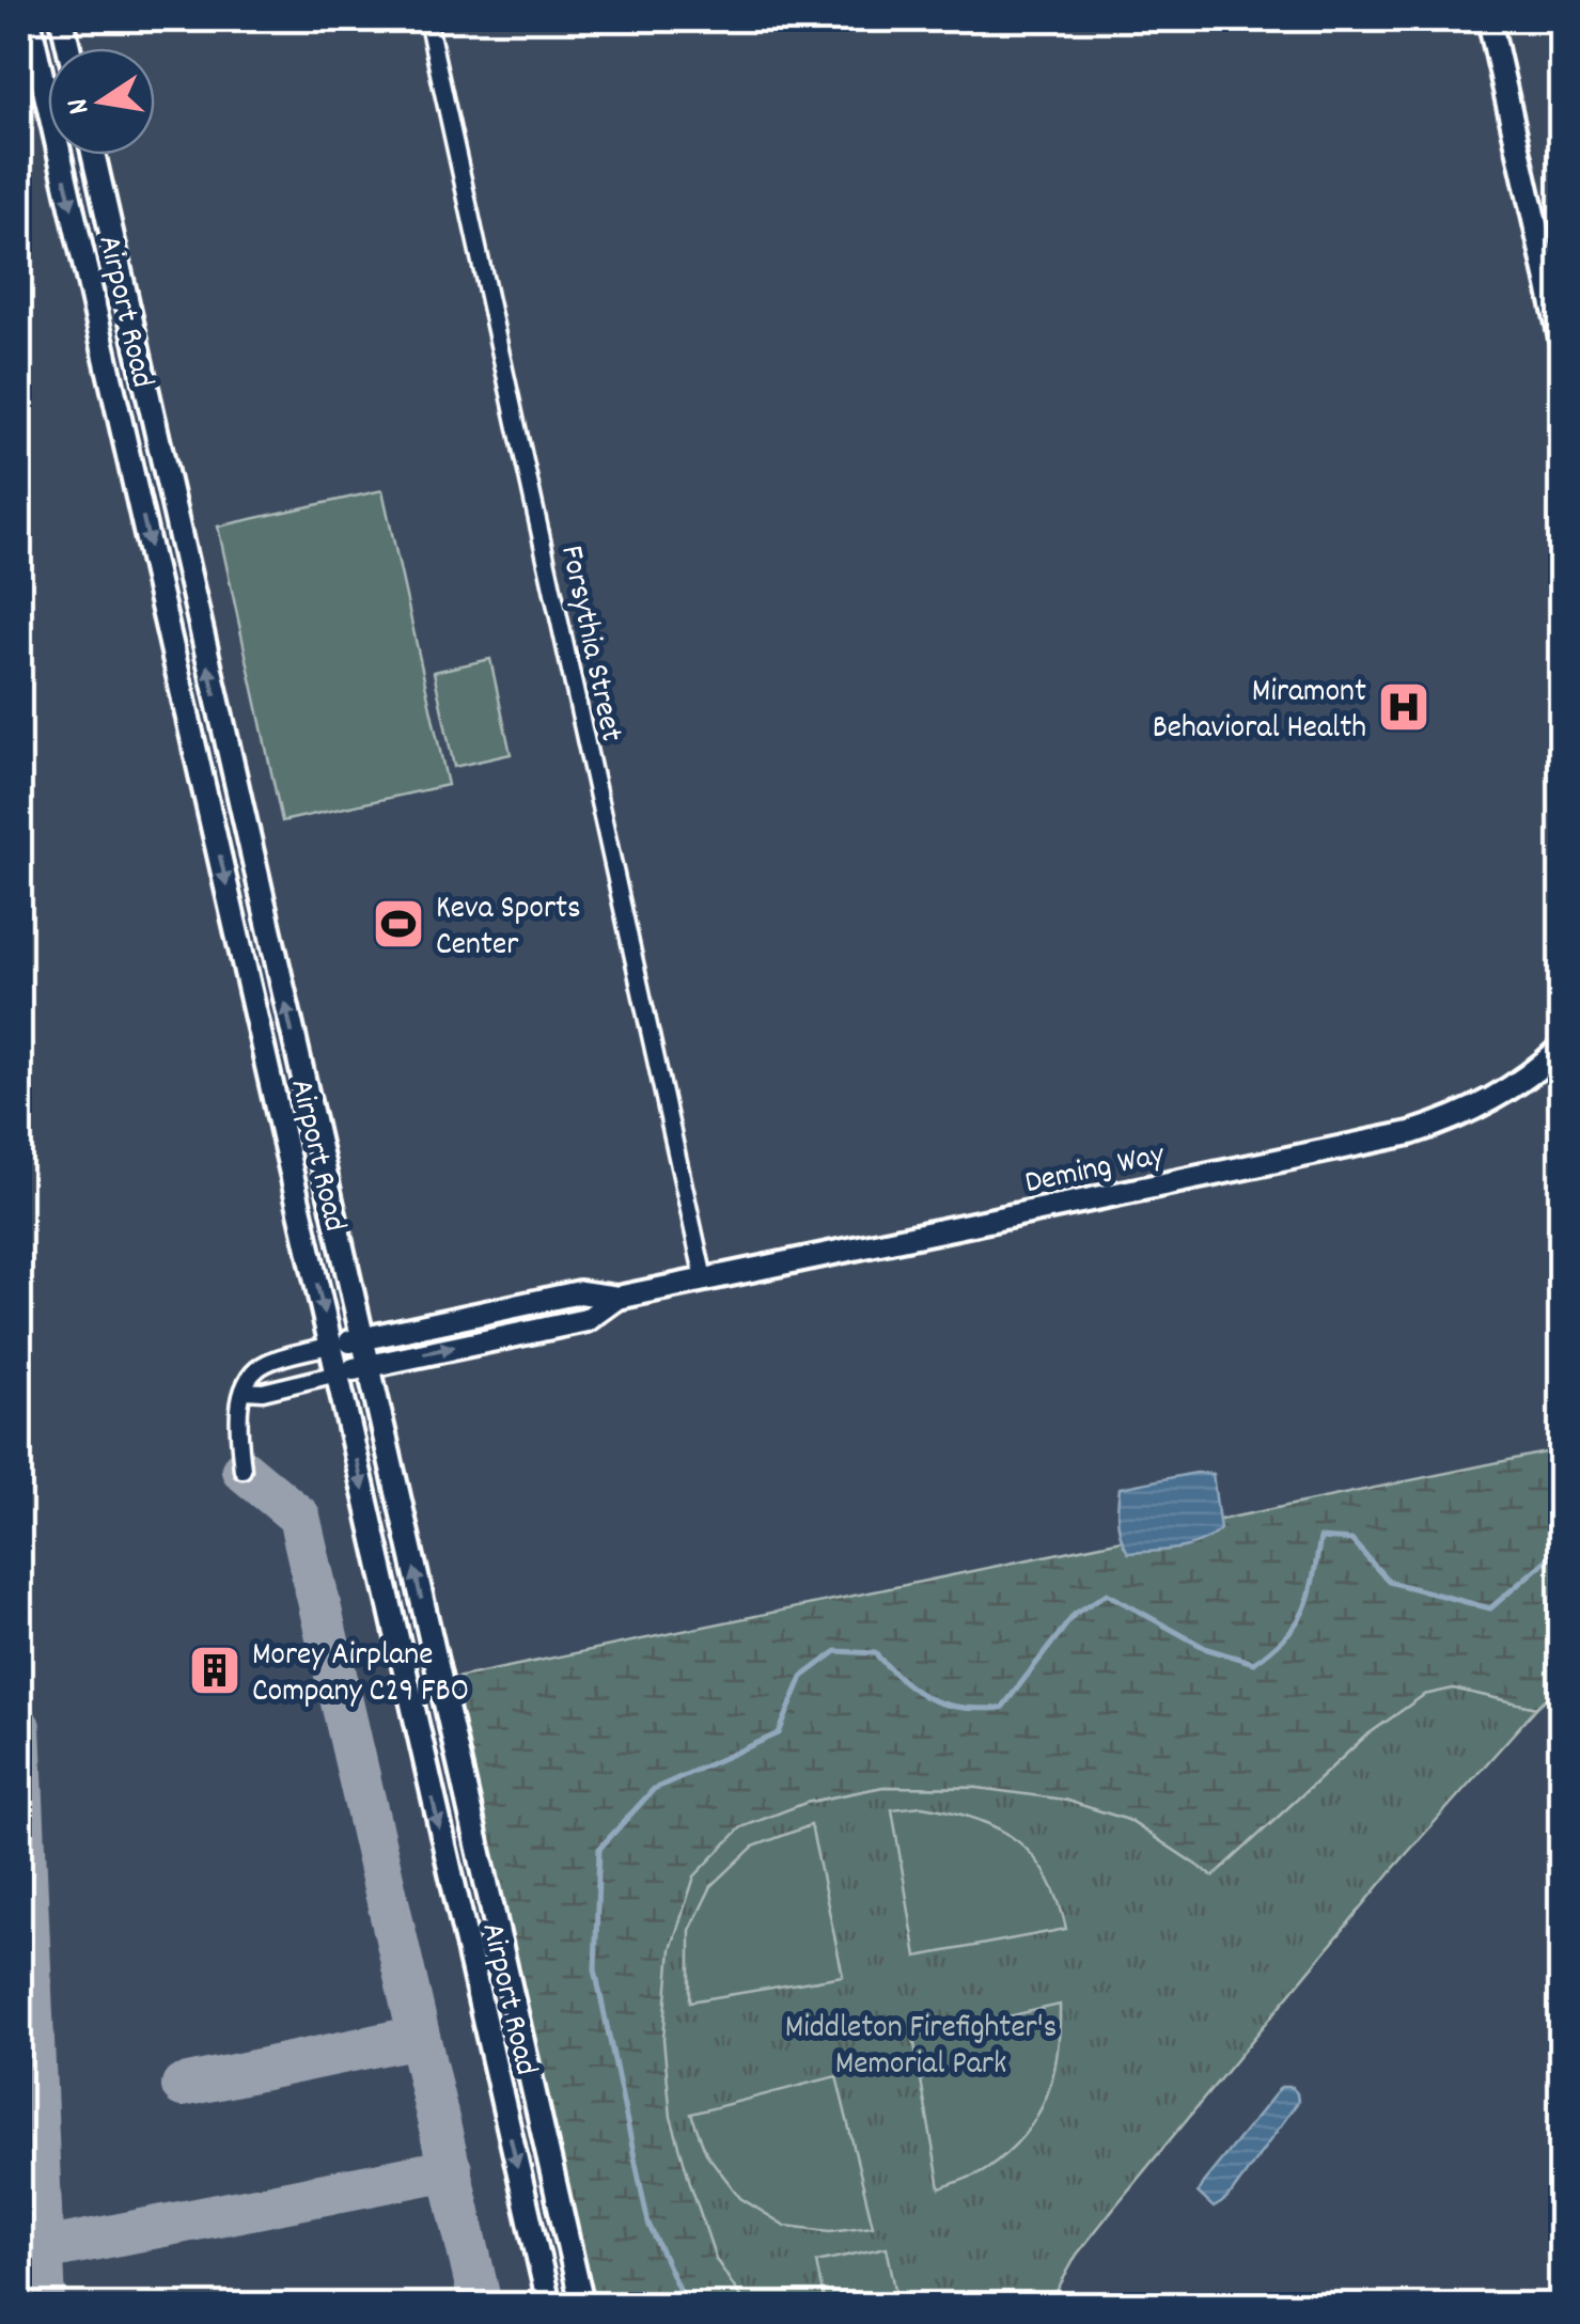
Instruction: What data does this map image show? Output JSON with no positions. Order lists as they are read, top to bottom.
{
  "streets": {
    "street": ["Airport Road", "Forsythia Street", "Deming Way"]
  },
  "crossings": [
    ["Airport Road", "Deming Way"],
    ["Forsythia Street", "Deming Way"]
  ],
  "parks": ["Middleton Firefighter's Memorial Park"],
  "places": {
    "hospital": ["Miramont Behavioral Health"],
    "sports": ["Keva Sports Center"],
    "building": ["Morey Airplane Company C29 FBO"]
  },
  "north": "left"
}
